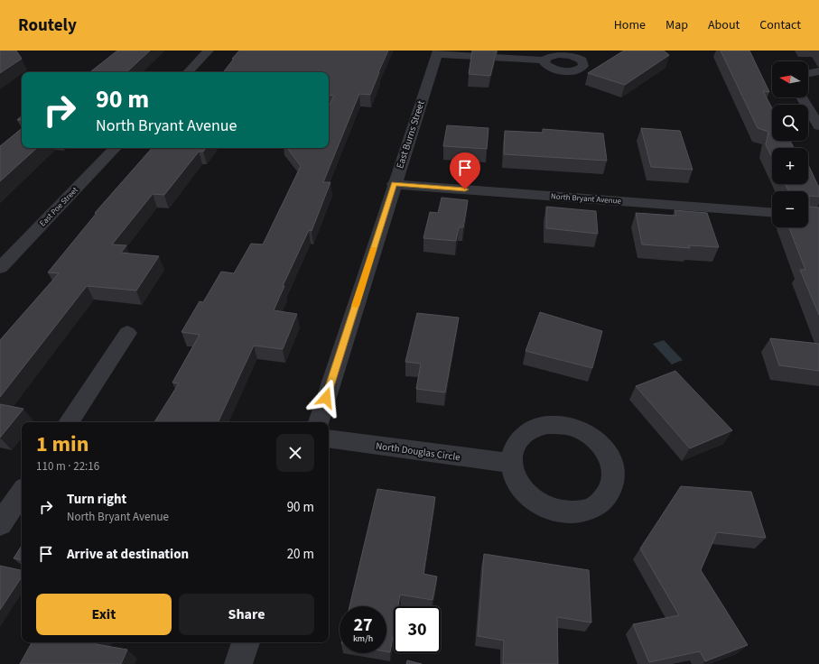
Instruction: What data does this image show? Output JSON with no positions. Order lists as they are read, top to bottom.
{
  "streets": {
    "street": [
      "East Burns Street",
      "North Bryant Avenue",
      "East Poe Street",
      "North Douglas Circle"
    ]
  },
  "crossings": [
    ["East Burns Street", "North Bryant Avenue"]
  ],
  "north": "left",
  "page": {
    "header": "Routely",
    "nav": [
      "Home",
      "Map",
      "About",
      "Contact"
    ],
    "map_buttons": ["+", "−"],
    "turn": ["90 m", "North Bryant Avenue"],
    "heading": ["1 min", "110 m · 22:16"],
    "list": [
      {
        "name": "Turn right",
        "note": "North Bryant Avenue",
        "value": "90 m"
      },
      {
        "name": "Arrive at destination",
        "value": "20 m"
      }
    ],
    "buttons": ["Exit", "Share"],
    "speed": "27 km/h",
    "limit": "30"
  }
}
